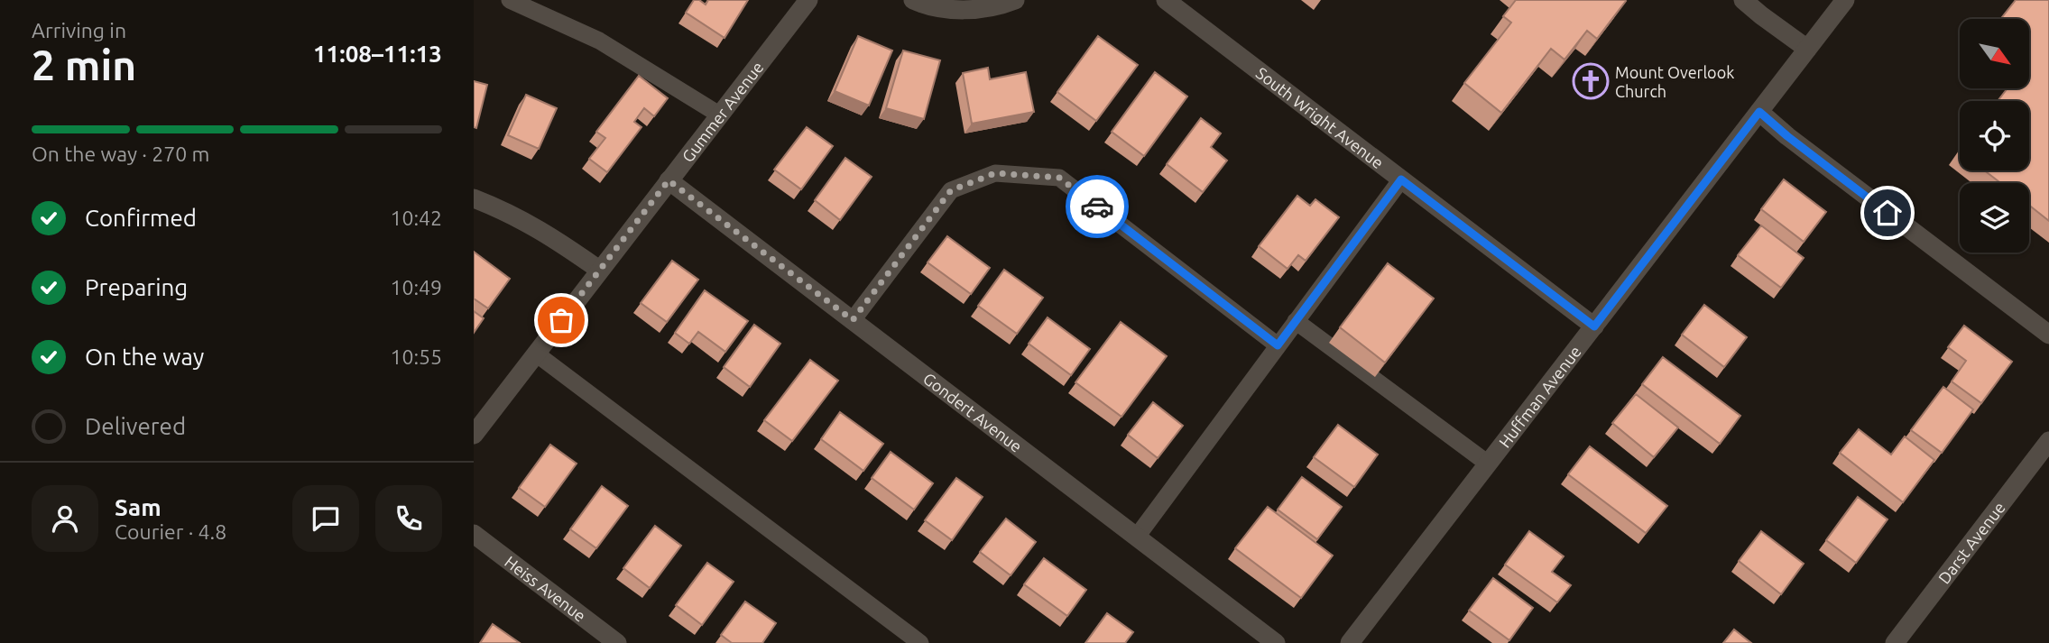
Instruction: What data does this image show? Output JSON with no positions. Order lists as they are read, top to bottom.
{
  "streets": {
    "street": [
      "Gummer Avenue",
      "South Wright Avenue",
      "Huffman Avenue",
      "Gondert Avenue",
      "Darst Avenue",
      "Heiss Avenue"
    ]
  },
  "crossings": [
    ["Gummer Avenue", "Gondert Avenue"],
    ["South Wright Avenue", "Huffman Avenue"]
  ],
  "places": {
    "church": ["Mount Overlook Church"]
  },
  "north": "bottom right",
  "page": {
    "heading": ["2 min", "Arriving in", "11:08–11:13"],
    "panel": ["Sam", "Courier · 4.8"],
    "bar": "On the way · 270 m",
    "list": [
      ["Confirmed", "10:42"],
      ["Preparing", "10:49"],
      ["On the way", "10:55"],
      "Delivered"
    ]
  }
}
